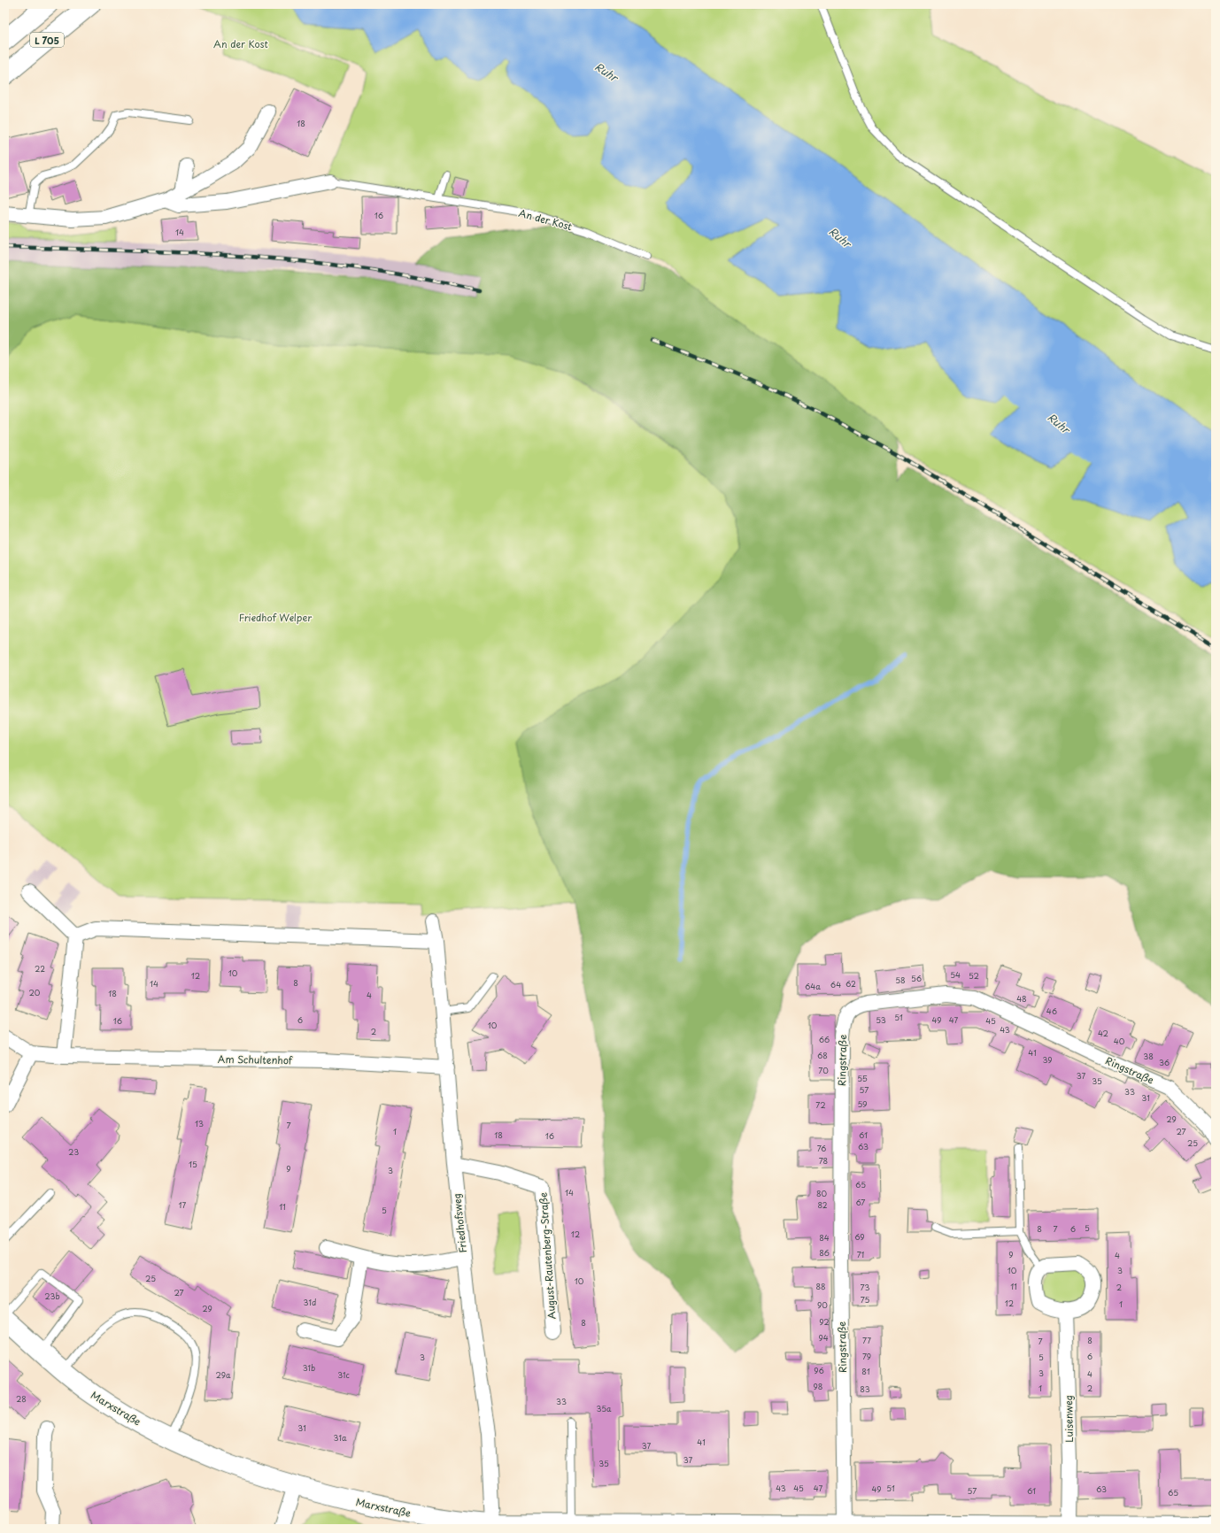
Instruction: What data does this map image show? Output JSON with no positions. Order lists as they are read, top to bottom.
{
  "streets": {
    "street": [
      "L 705",
      "An der Kost",
      "Am Schultenhof",
      "Ringstraße",
      "Friedhofsweg",
      "August-Rautenberg-Straße",
      "Marxstraße",
      "Luisenweg"
    ]
  },
  "crossings": [
    ["Am Schultenhof", "Friedhofsweg"],
    ["Ringstraße", "Marxstraße"],
    ["Friedhofsweg", "August-Rautenberg-Straße"],
    ["Friedhofsweg", "Marxstraße"],
    ["Marxstraße", "Luisenweg"]
  ],
  "water": ["Ruhr"],
  "parks": ["An der Kost", "Friedhof Welper"],
  "house_numbers": [
    "18",
    "16",
    "14",
    "22",
    "10",
    "54",
    "12",
    "52",
    "56",
    "58",
    "8",
    "14",
    "62",
    "64",
    "64a",
    "20",
    "18",
    "4",
    "48",
    "46",
    "51",
    "6",
    "53",
    "49",
    "47",
    "16",
    "45",
    "10",
    "43",
    "2",
    "42",
    "66",
    "40",
    "41",
    "68",
    "38",
    "39",
    "36",
    "70",
    "37",
    "55",
    "35",
    "57",
    "33",
    "31",
    "59",
    "72",
    "29",
    "13",
    "7",
    "1",
    "27",
    "18",
    "61",
    "16",
    "25",
    "63",
    "76",
    "23",
    "78",
    "15",
    "9",
    "3",
    "65",
    "14",
    "80",
    "67",
    "17",
    "82",
    "11",
    "5",
    "5",
    "8",
    "7",
    "6",
    "12",
    "69",
    "84",
    "86",
    "71",
    "9",
    "4",
    "10",
    "3",
    "25",
    "10",
    "88",
    "11",
    "73",
    "2",
    "27",
    "23b",
    "75",
    "31d",
    "12",
    "1",
    "90",
    "29",
    "92",
    "8",
    "94",
    "77",
    "8",
    "7",
    "79",
    "6",
    "3",
    "5",
    "31b",
    "96",
    "81",
    "3",
    "4",
    "29a",
    "31c",
    "98",
    "1",
    "2",
    "83",
    "28",
    "33",
    "35a",
    "31",
    "31a",
    "41",
    "37",
    "37",
    "35",
    "43",
    "45",
    "47",
    "51",
    "49",
    "63",
    "57",
    "61",
    "65"
  ]
}
